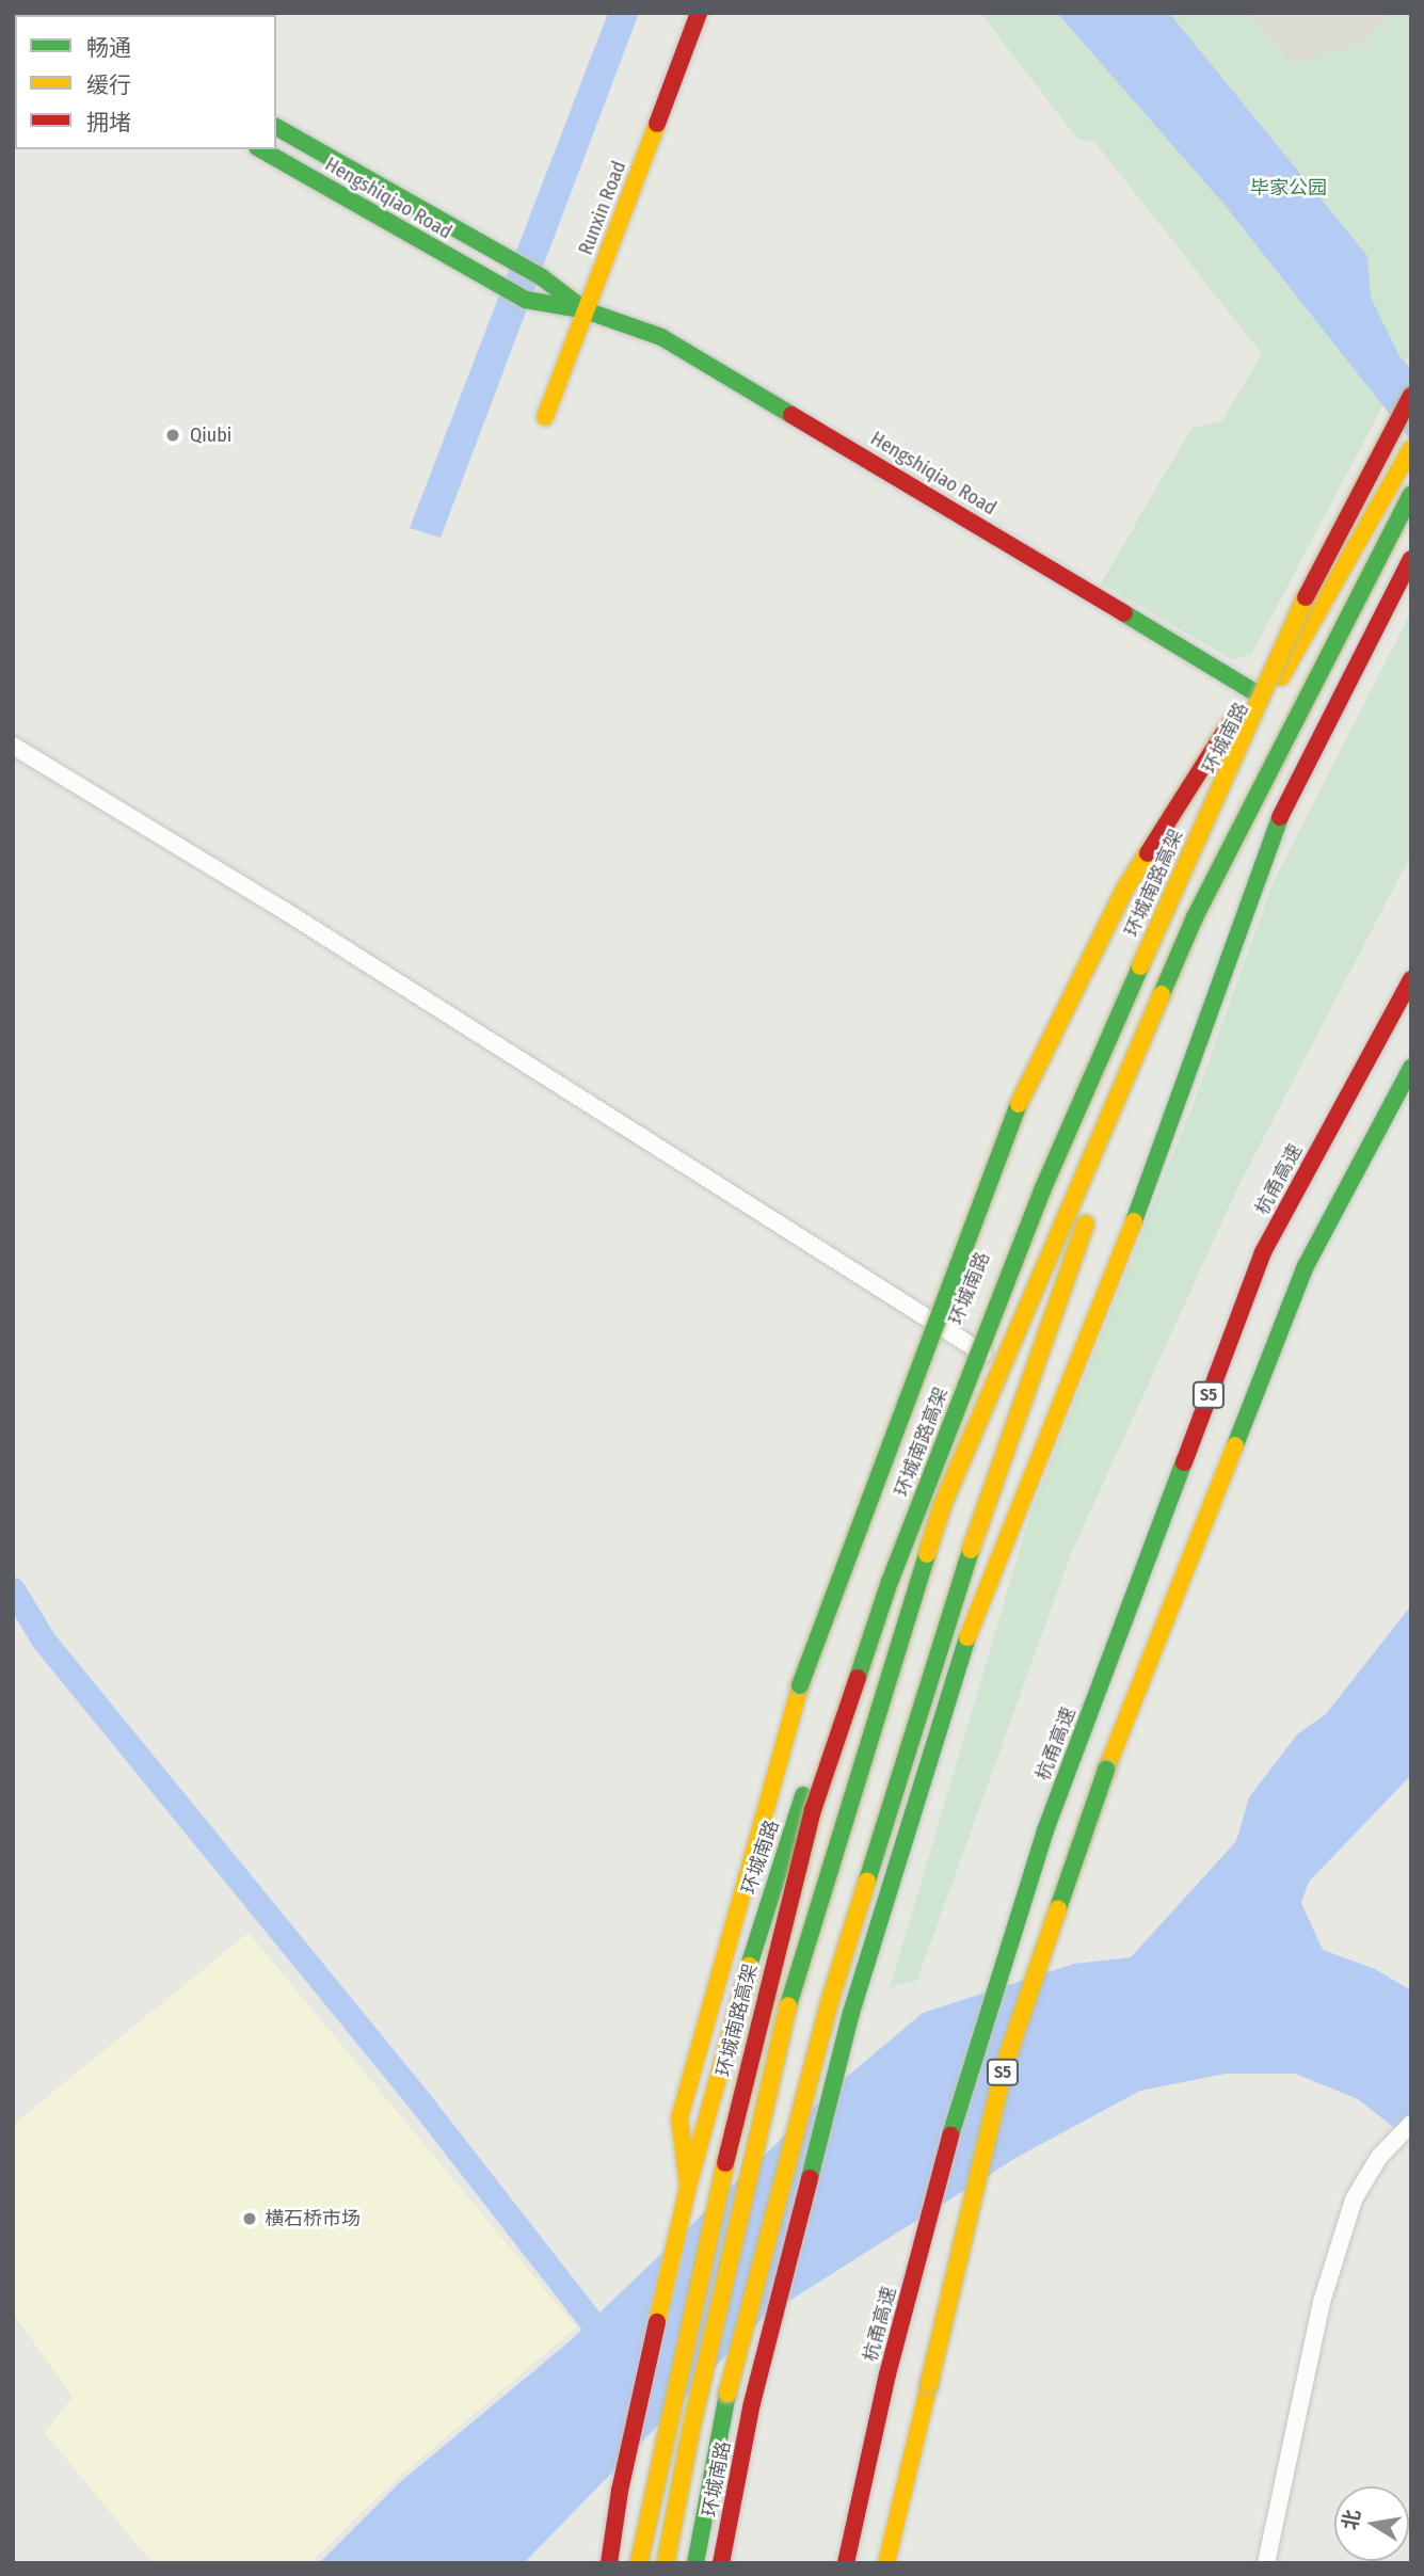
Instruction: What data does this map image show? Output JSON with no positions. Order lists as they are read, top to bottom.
{
  "streets": {
    "main road": [
      "Hengshiqiao Road",
      "Runxin Road",
      "环城南路",
      "环城南路高架",
      "杭甬高速",
      "S5"
    ]
  },
  "crossings": [
    ["Hengshiqiao Road", "Runxin Road"]
  ],
  "parks": ["毕家公园"],
  "places": ["Qiubi", "横石桥市场"],
  "legend": ["畅通", "缓行", "拥堵"],
  "north": "left"
}
